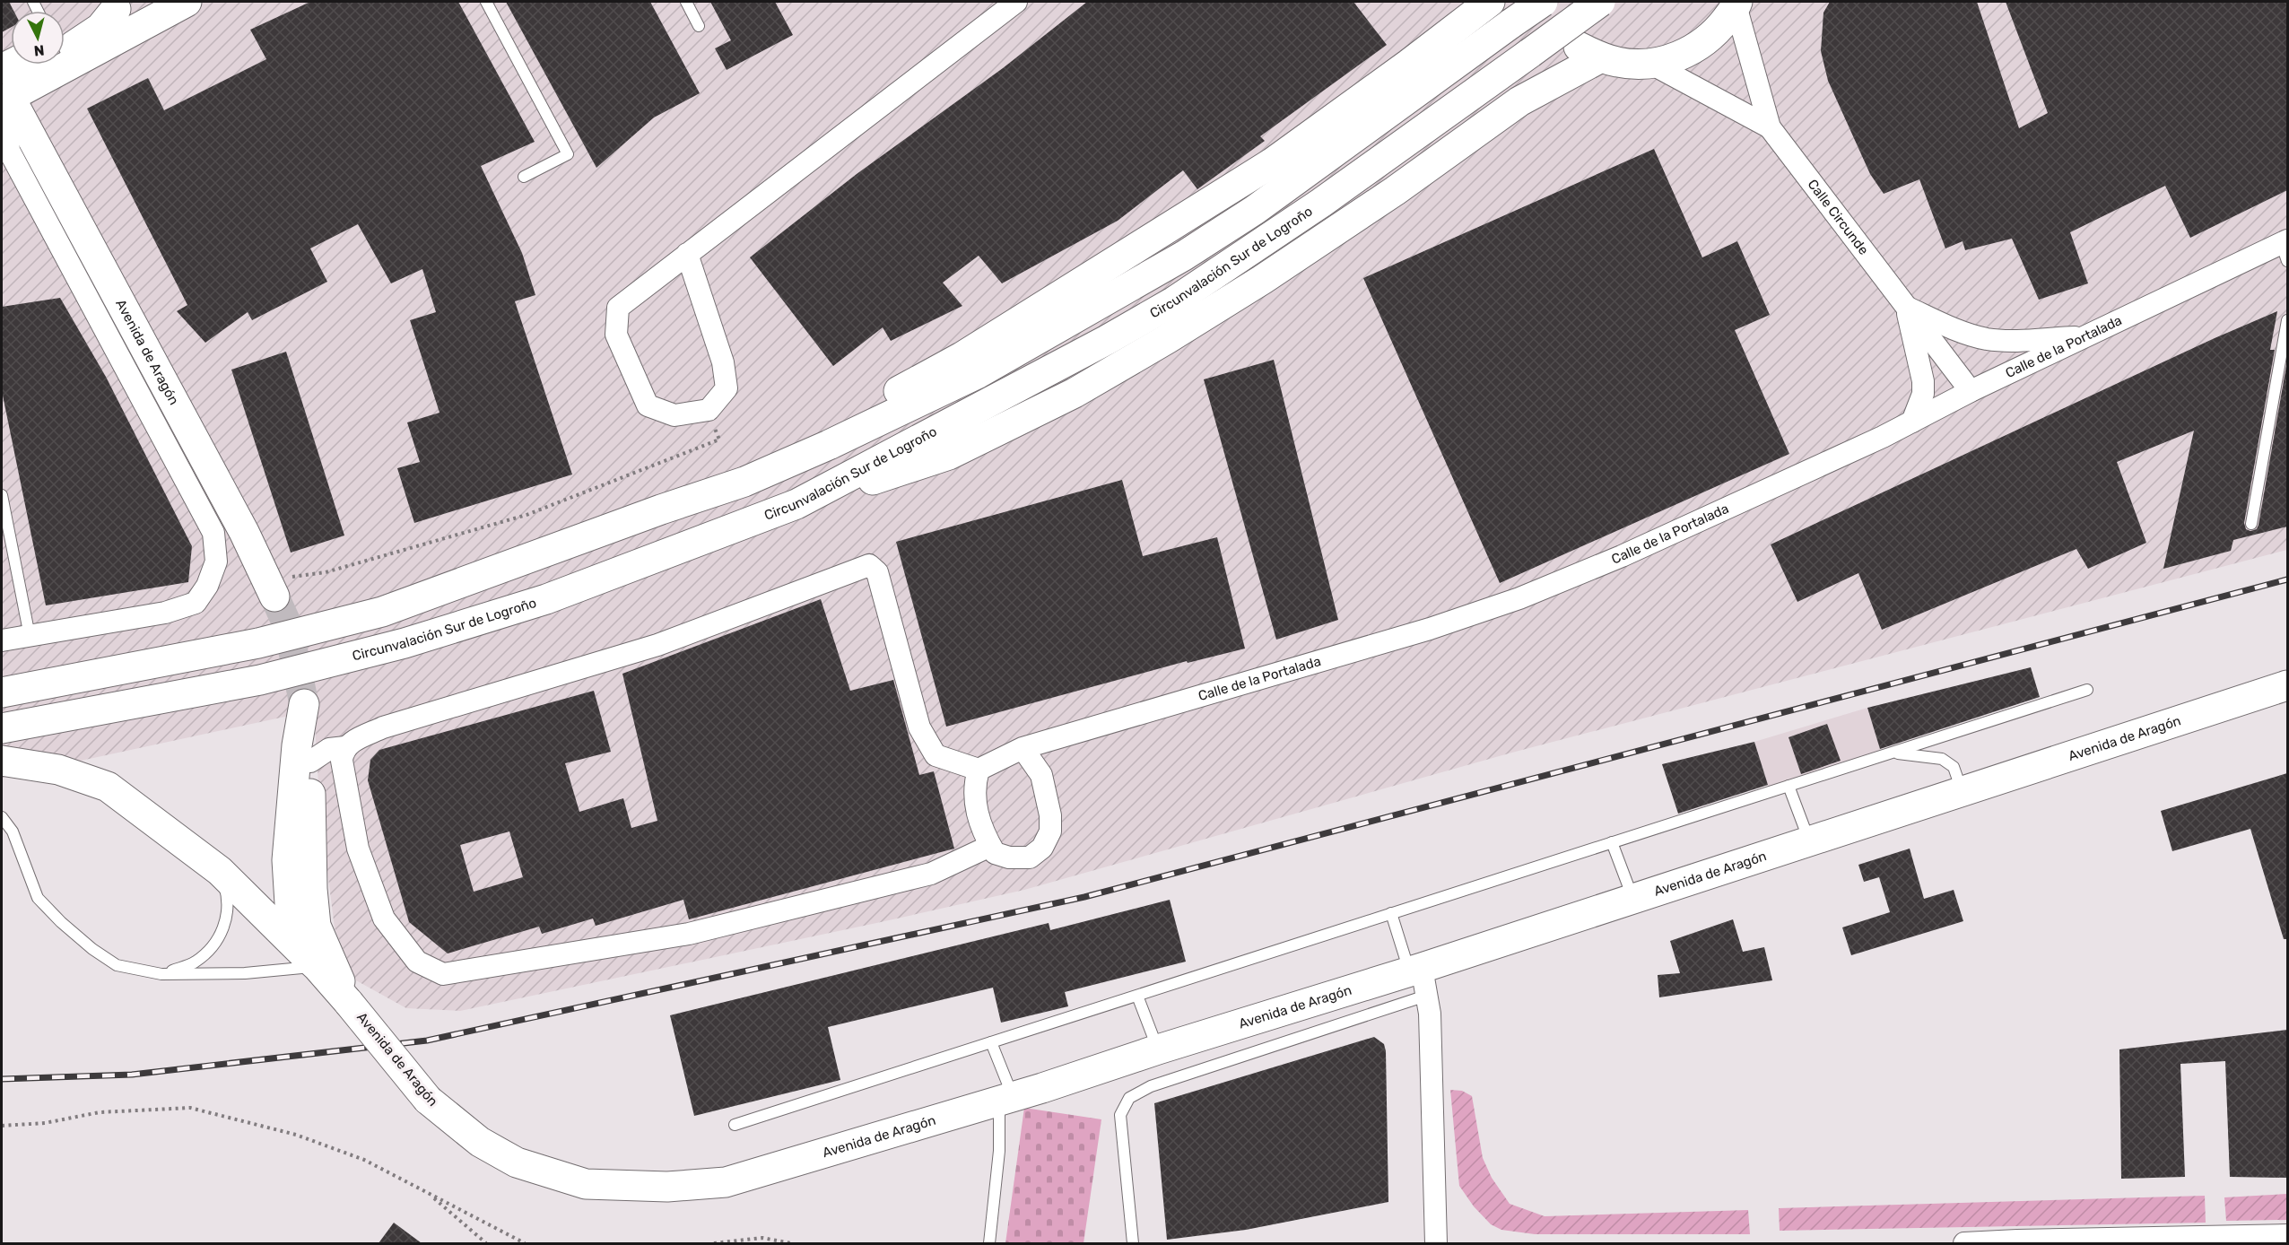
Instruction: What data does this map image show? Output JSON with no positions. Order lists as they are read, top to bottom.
{
  "streets": {
    "main road": ["Circunvalación Sur de Logroño", "Avenida de Aragón"],
    "street": ["Calle Circunde", "Calle de la Portalada"]
  },
  "crossings": [
    ["Calle Circunde", "Calle de la Portalada"]
  ],
  "north": "bottom"
}
